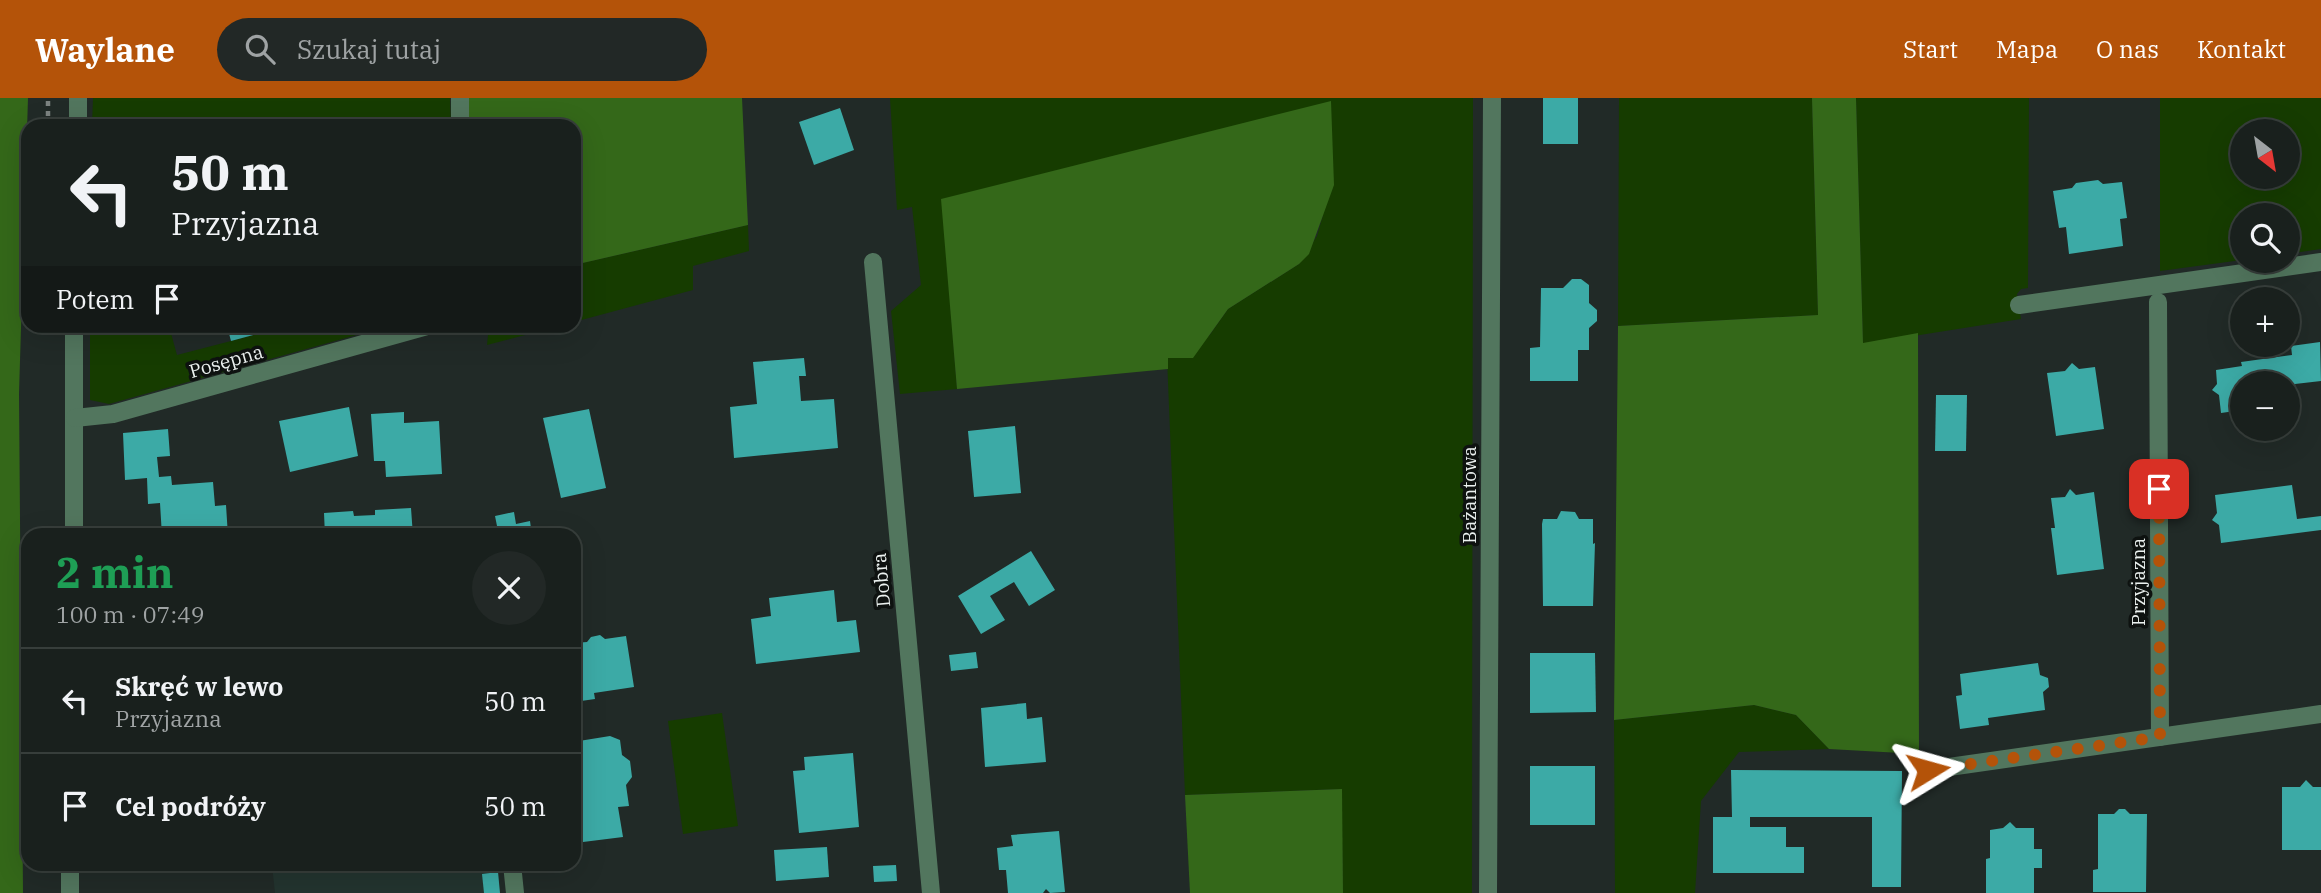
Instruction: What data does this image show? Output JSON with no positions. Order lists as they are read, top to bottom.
{
  "streets": {
    "street": [
      "Posępna",
      "Bażantowa",
      "Dobra",
      "Przyjazna"
    ]
  },
  "north": "bottom right",
  "page": {
    "header": "Waylane",
    "search": "Szukaj tutaj",
    "nav": [
      "Start",
      "Mapa",
      "O nas",
      "Kontakt"
    ],
    "map_buttons": ["+", "−"],
    "turn": ["50 m", "Przyjazna"],
    "then": "Potem",
    "heading": ["2 min", "100 m · 07:49"],
    "list": [
      {
        "name": "Skręć w lewo",
        "note": "Przyjazna",
        "value": "50 m"
      },
      {
        "name": "Cel podróży",
        "value": "50 m"
      }
    ]
  }
}
